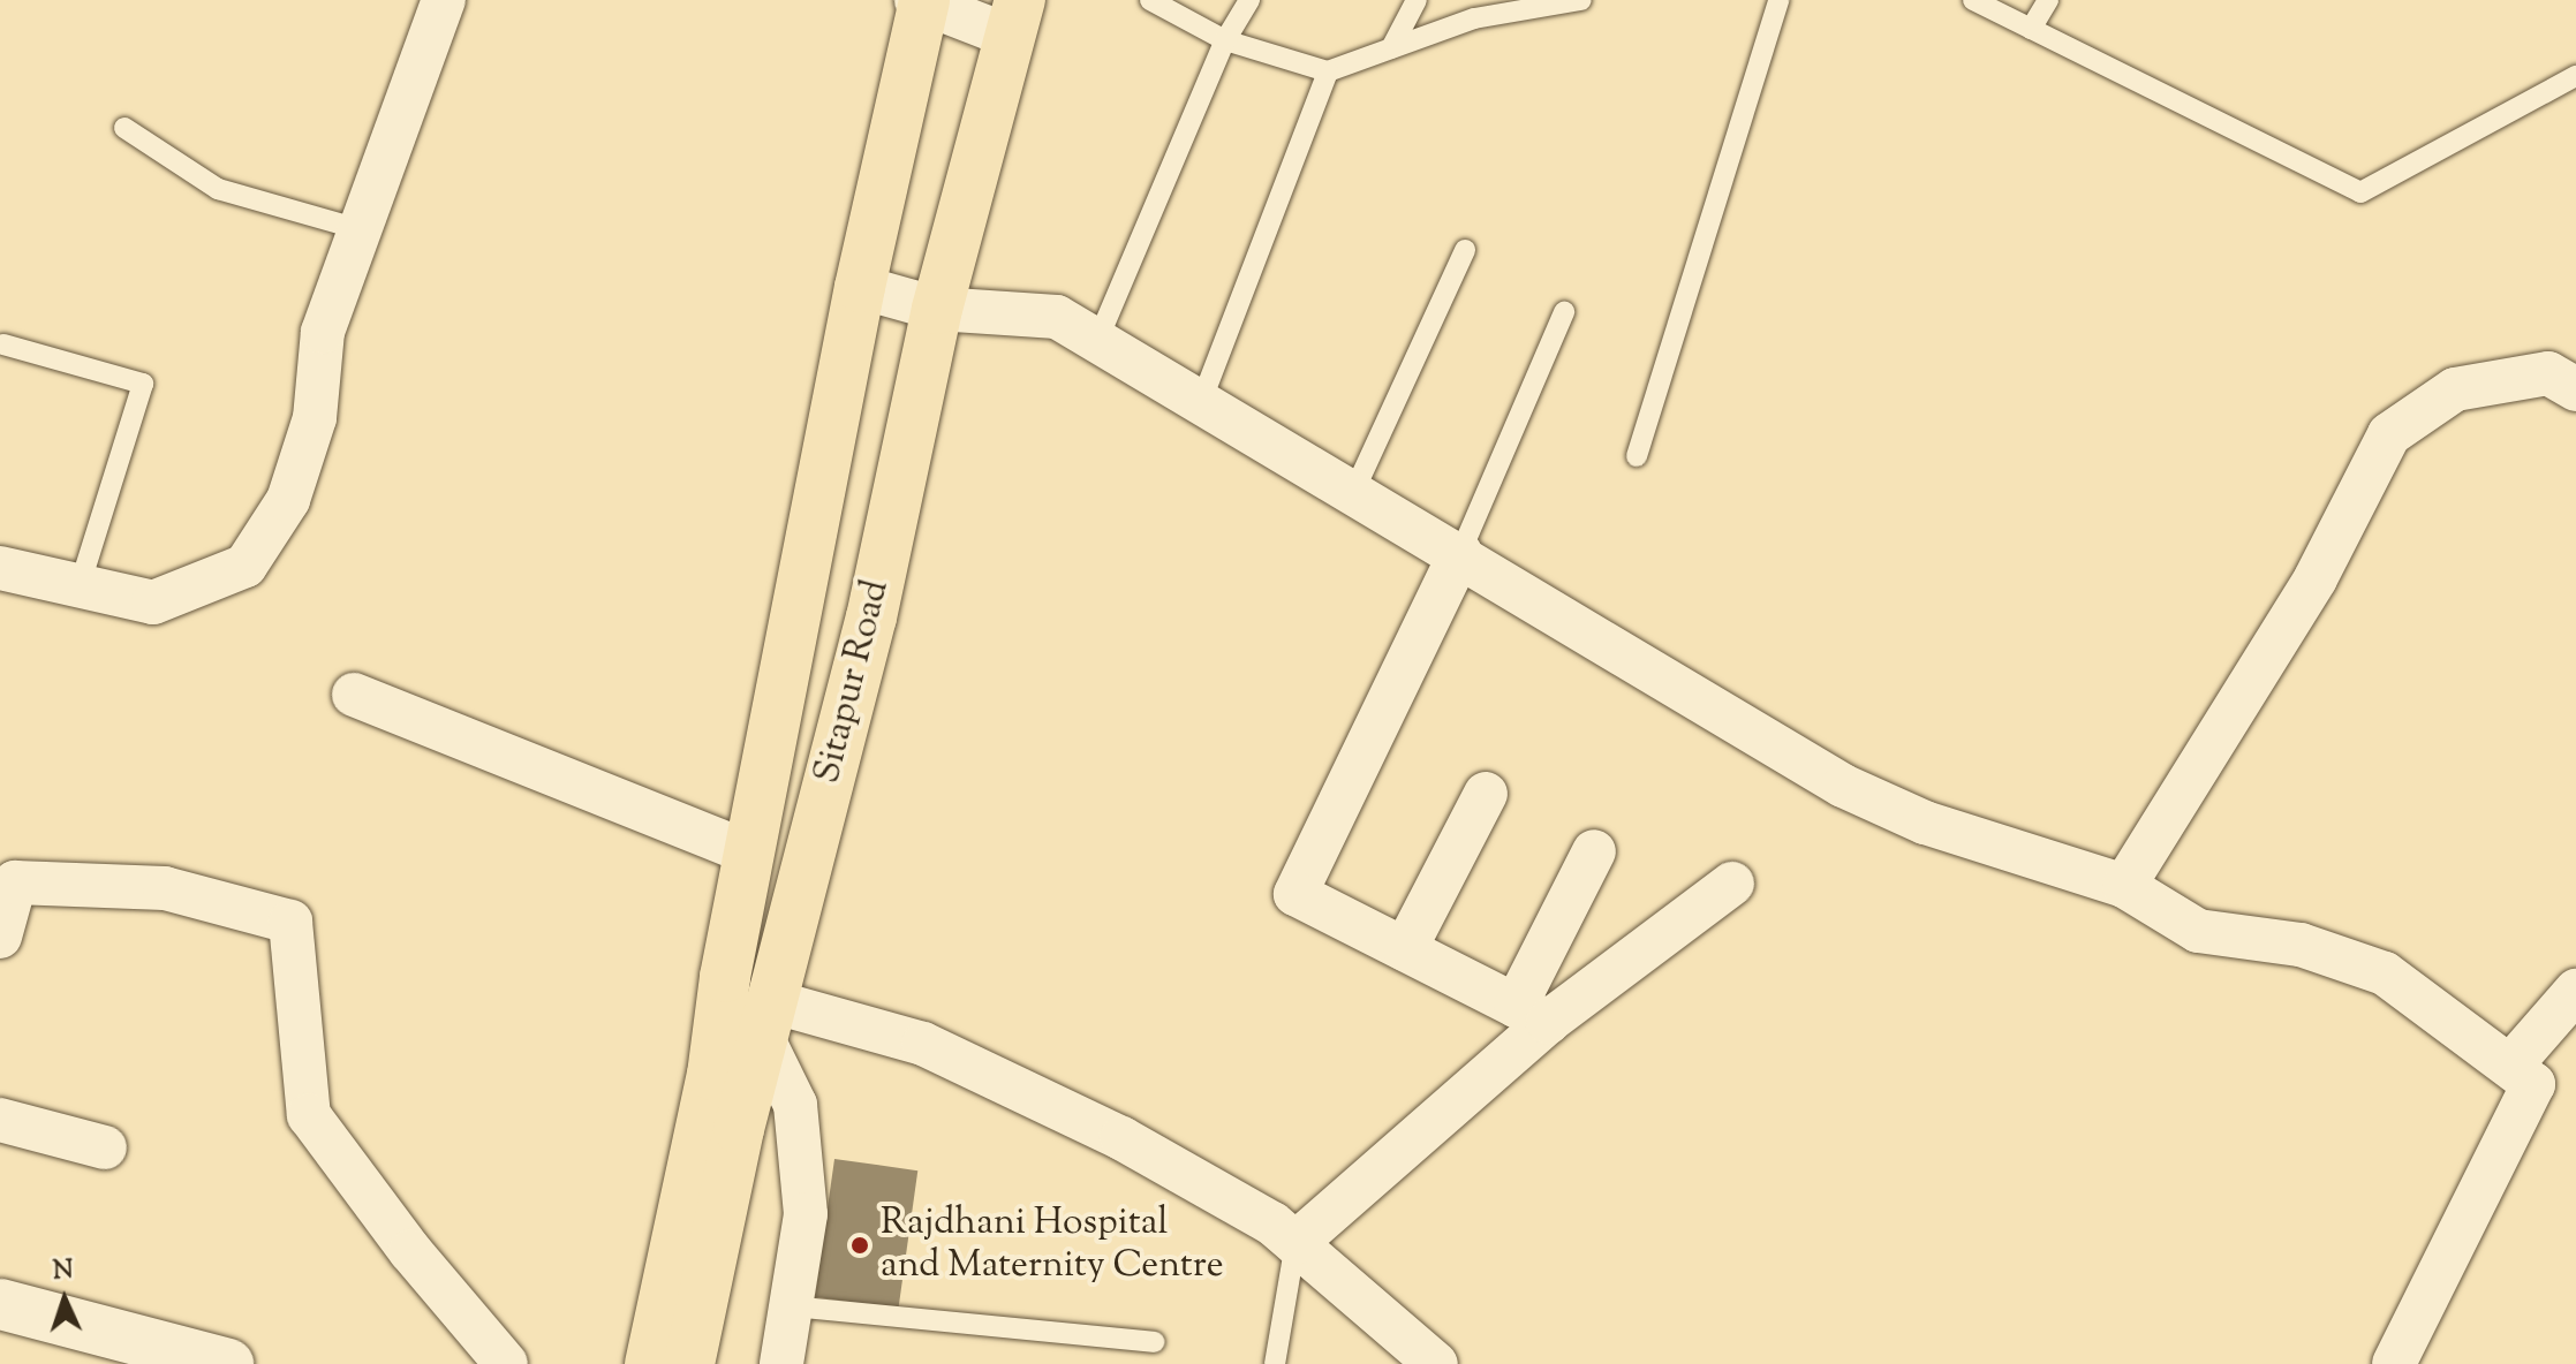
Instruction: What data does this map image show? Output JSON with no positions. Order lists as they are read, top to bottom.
{
  "streets": {
    "main road": ["Sitapur Road"]
  },
  "places": ["Rajdhani Hospital and Maternity Centre"],
  "north": "top"
}
